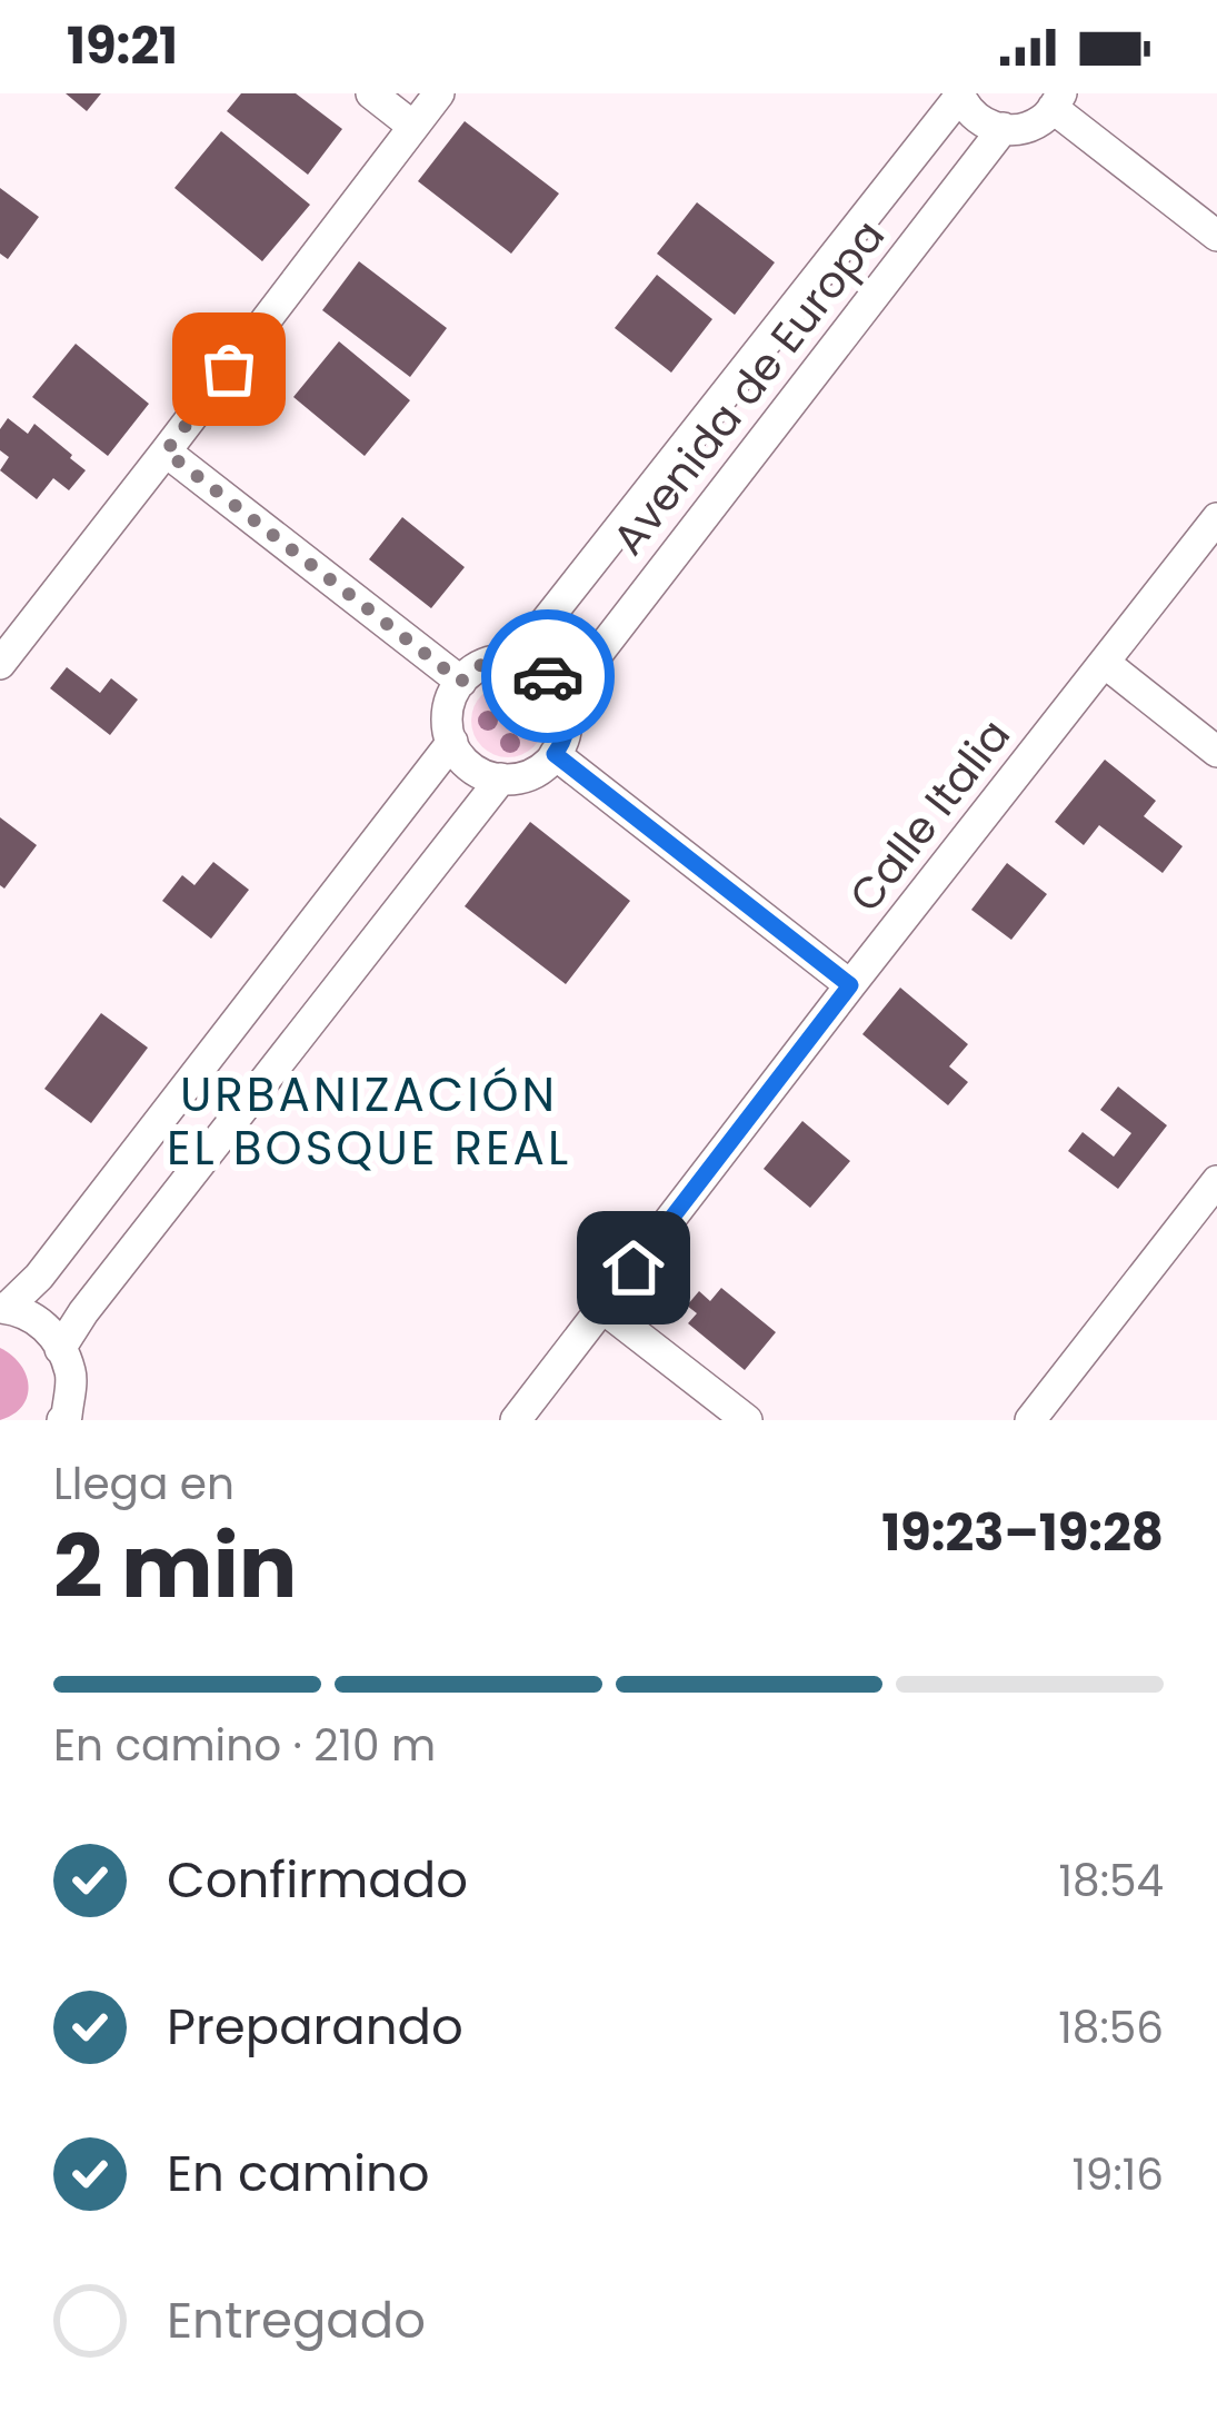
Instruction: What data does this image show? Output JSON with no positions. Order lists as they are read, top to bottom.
{
  "streets": {
    "street": ["Avenida de Europa", "Calle Italia"]
  },
  "districts": ["URBANIZACIÓN EL BOSQUE REAL"],
  "page": {
    "status": "19:21",
    "heading": ["2 min", "Llega en", "19:23–19:28"],
    "bar": "En camino · 210 m",
    "list": [
      ["Confirmado", "18:54"],
      ["Preparando", "18:56"],
      ["En camino", "19:16"],
      "Entregado"
    ]
  }
}
